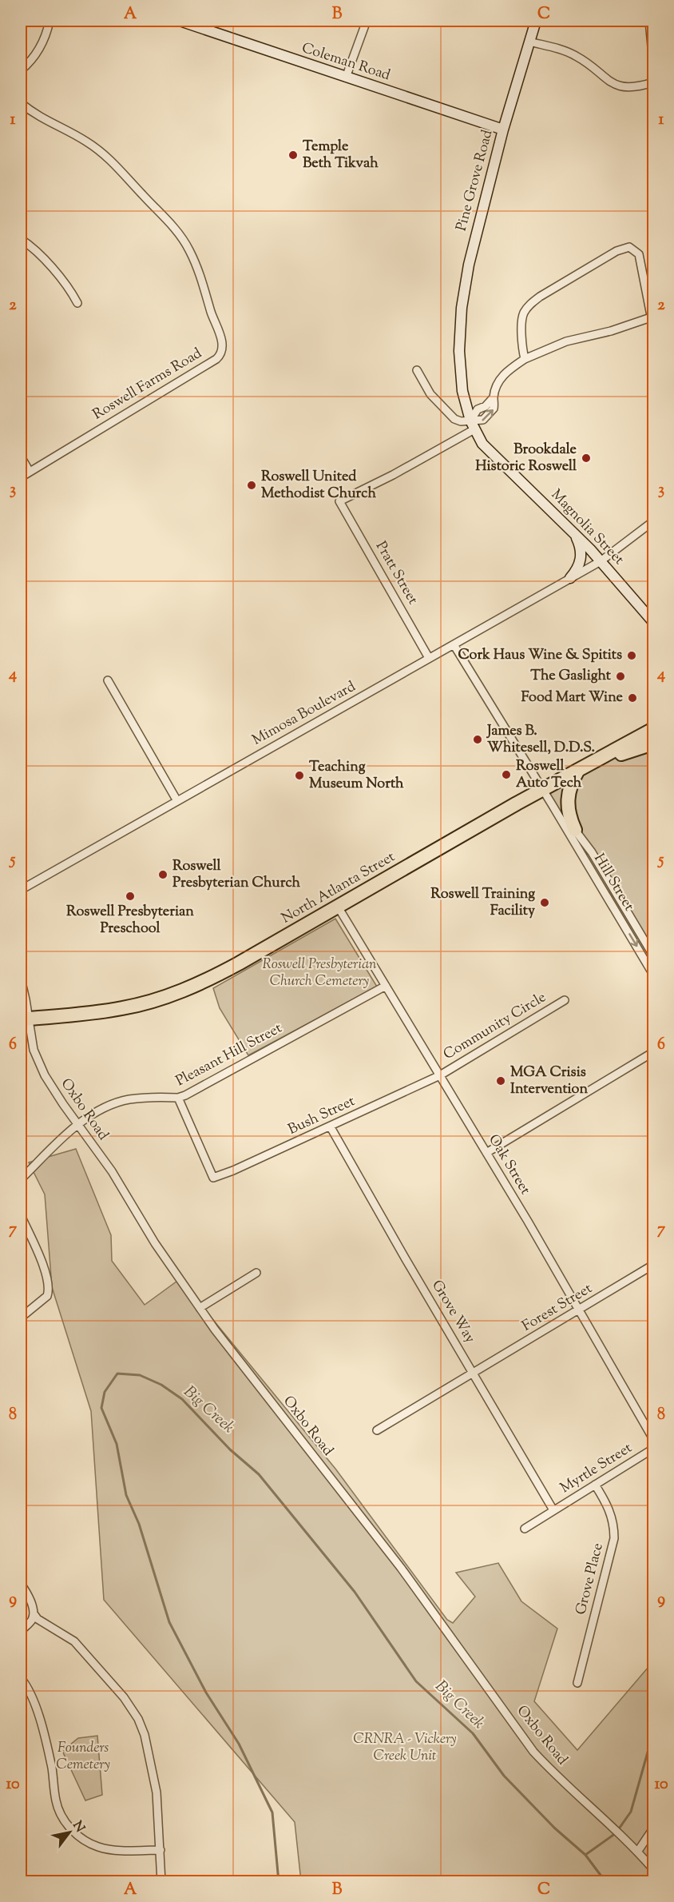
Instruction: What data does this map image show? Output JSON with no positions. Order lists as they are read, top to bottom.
{
  "streets": {
    "highway": ["North Atlanta Street"],
    "main road": ["Coleman Road", "Pine Grove Road", "Magnolia Street"],
    "street": [
      "Roswell Farms Road",
      "Pratt Street",
      "Mimosa Boulevard",
      "Hill Street",
      "Community Circle",
      "Pleasant Hill Street",
      "Oxbo Road",
      "Bush Street",
      "Oak Street",
      "Forest Street",
      "Grove Way",
      "Myrtle Street",
      "Grove Place"
    ]
  },
  "crossings": [
    ["Coleman Road", "Pine Grove Road"],
    ["Pine Grove Road", "Magnolia Street"],
    ["Magnolia Street", "Pratt Street"],
    ["Magnolia Street", "Mimosa Boulevard"],
    ["Pratt Street", "Mimosa Boulevard"],
    ["Mimosa Boulevard", "Hill Street"],
    ["Hill Street", "North Atlanta Street"],
    ["North Atlanta Street", "Oxbo Road"],
    ["North Atlanta Street", "Oak Street"],
    ["Community Circle", "Bush Street"],
    ["Community Circle", "Oak Street"],
    ["Pleasant Hill Street", "Oxbo Road"],
    ["Pleasant Hill Street", "Bush Street"],
    ["Pleasant Hill Street", "Oak Street"],
    ["Bush Street", "Oak Street"],
    ["Bush Street", "Grove Way"],
    ["Oak Street", "Forest Street"],
    ["Forest Street", "Grove Way"],
    ["Grove Way", "Myrtle Street"],
    ["Myrtle Street", "Grove Place"]
  ],
  "water": ["Big Creek"],
  "parks": ["Roswell Presbyterian Church Cemetery", "CRNRA - Vickery Creek Unit", "Founders Cemetery"],
  "places": [
    "Temple Beth Tikvah",
    "Brookdale Historic Roswell",
    "Roswell United Methodist Church",
    "Cork Haus Wine & Spitits",
    "The Gaslight",
    "Food Mart Wine",
    "James B. Whitesell, D.D.S.",
    "Roswell Auto Tech",
    "Teaching Museum North",
    "Roswell Presbyterian Church",
    "Roswell Presbyterian Preschool",
    "Roswell Training Facility",
    "MGA Crisis Intervention"
  ],
  "north": "top right",
  "grid": {
    "columns": ["A", "B", "C"],
    "rows": [
      "1",
      "2",
      "3",
      "4",
      "5",
      "6",
      "7",
      "8",
      "9",
      "10"
    ]
  }
}
